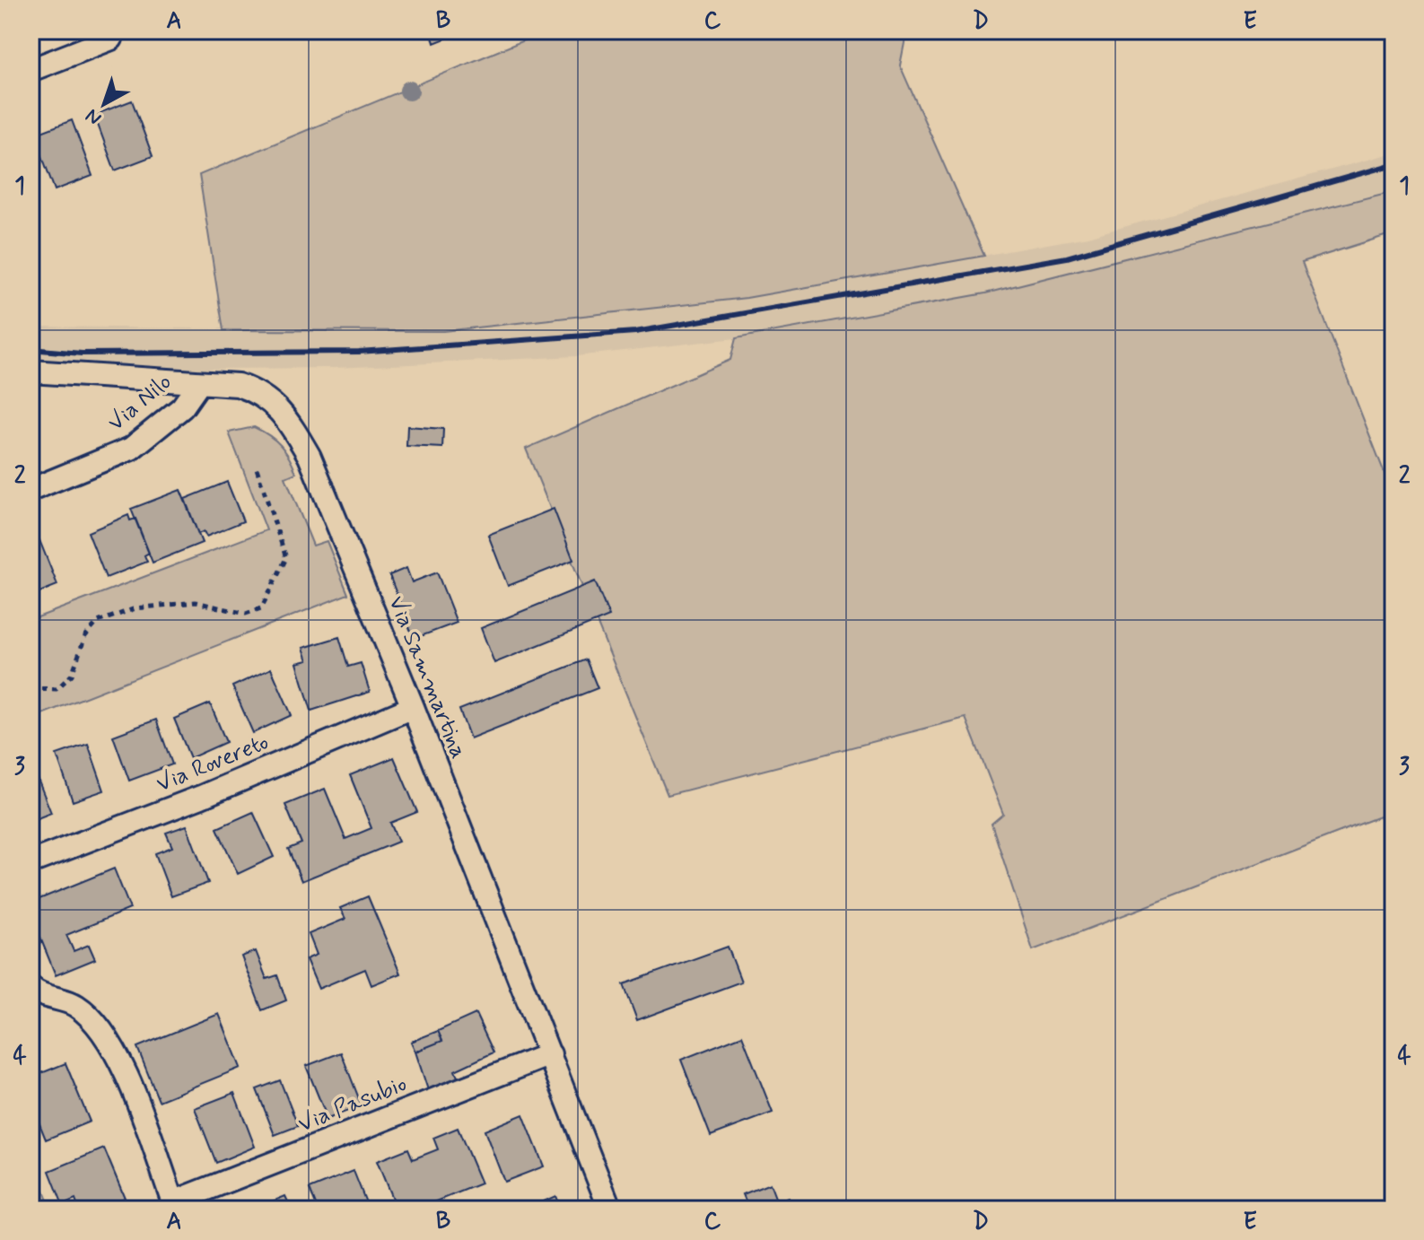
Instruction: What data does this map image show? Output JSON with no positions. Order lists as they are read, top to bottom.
{
  "streets": {
    "street": [
      "Via Nilo",
      "Via Sammartina",
      "Via Rovereto",
      "Via Pasubio"
    ]
  },
  "crossings": [
    ["Via Nilo", "Via Sammartina"],
    ["Via Sammartina", "Via Rovereto"],
    ["Via Sammartina", "Via Pasubio"]
  ],
  "north": "bottom left",
  "grid": {
    "columns": [
      "A",
      "B",
      "C",
      "D",
      "E"
    ],
    "rows": [
      "1",
      "2",
      "3",
      "4"
    ]
  }
}
